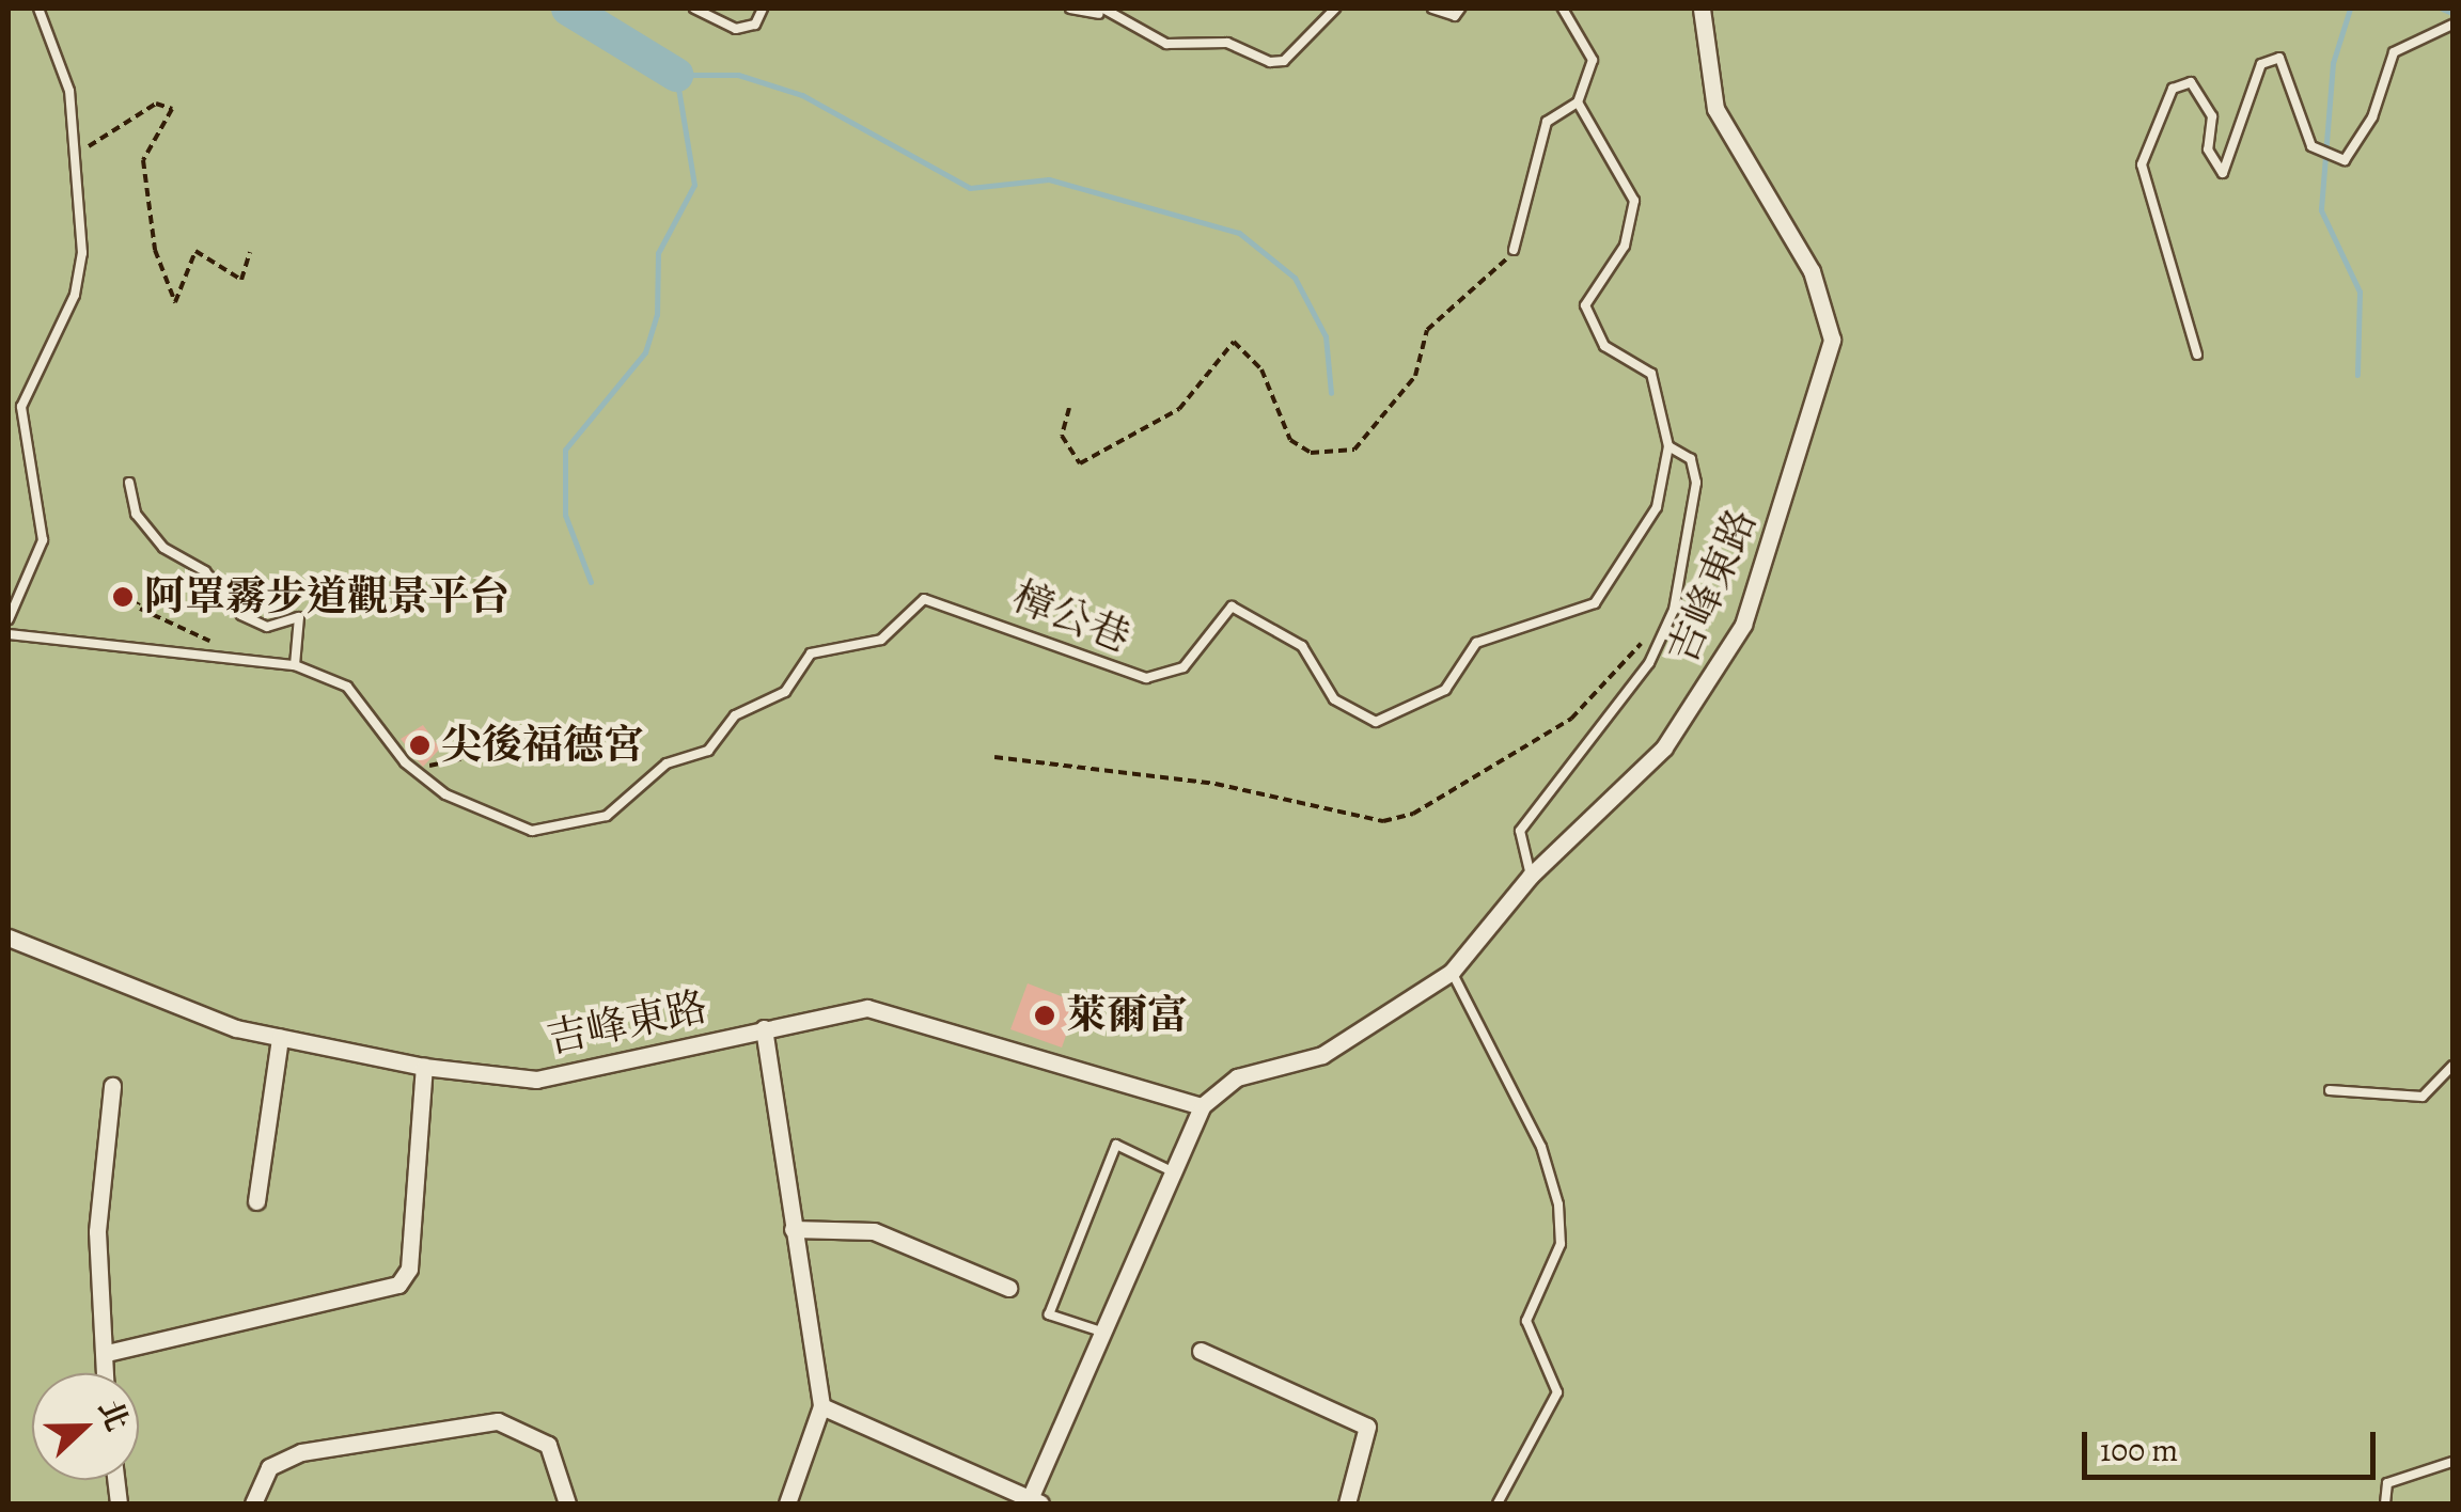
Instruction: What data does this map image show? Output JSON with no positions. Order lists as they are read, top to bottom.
{
  "streets": {
    "street": ["吉峰東路"],
    "lane": ["樟公巷"]
  },
  "places": ["阿罩霧步道觀景平台", "尖後福德宮", "萊爾富"],
  "scale_bar": "100 m",
  "north": "right"
}
